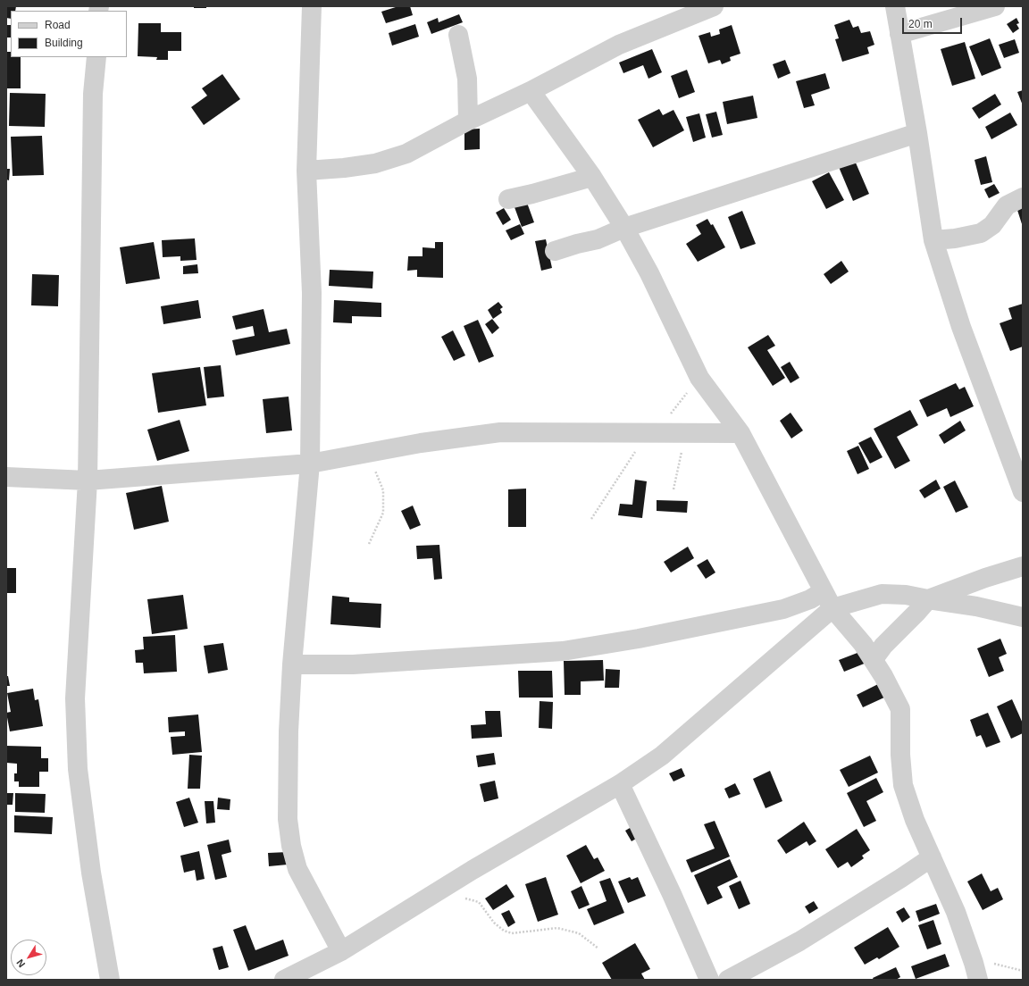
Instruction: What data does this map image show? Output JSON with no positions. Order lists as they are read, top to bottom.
{
  "legend": ["Road", "Building"],
  "scale_bar": "20 m",
  "north": "bottom left"
}
